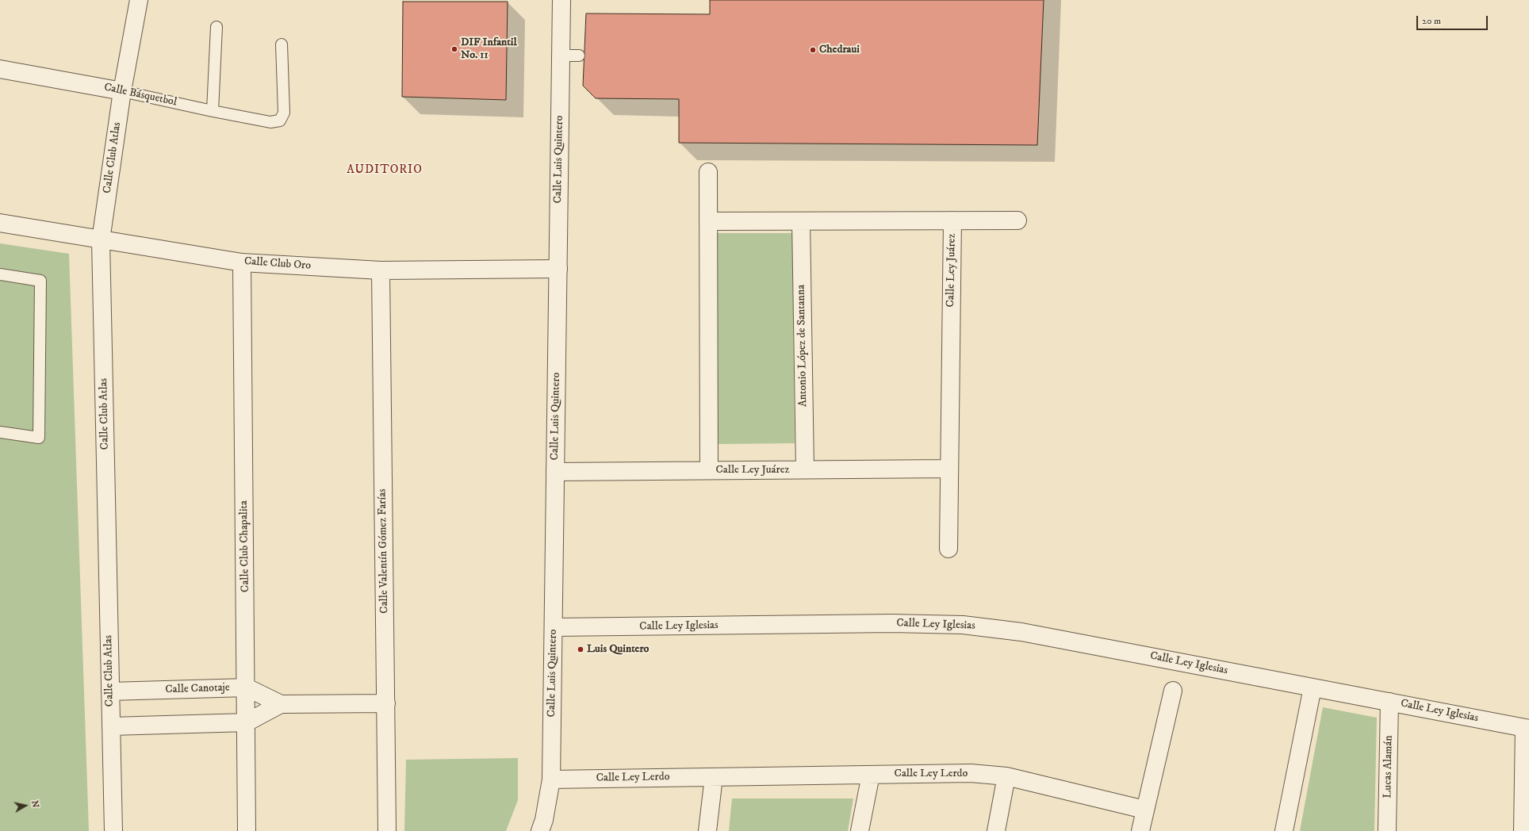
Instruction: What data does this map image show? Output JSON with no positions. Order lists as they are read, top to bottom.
{
  "streets": {
    "street": [
      "Calle Básquetbol",
      "Calle Club Atlas",
      "Calle Luis Quintero",
      "Calle Club Oro",
      "Calle Ley Juárez",
      "Antonio López de Santanna",
      "Calle Club Chapalita",
      "Calle Valentín Gómez Farías",
      "Calle Ley Iglesias",
      "Calle Canotaje",
      "Lucas Alamán",
      "Calle Ley Lerdo"
    ]
  },
  "crossings": [
    ["Calle Básquetbol", "Calle Club Atlas"],
    ["Calle Club Atlas", "Calle Club Oro"],
    ["Calle Club Atlas", "Calle Canotaje"],
    ["Calle Luis Quintero", "Calle Club Oro"],
    ["Calle Luis Quintero", "Calle Ley Juárez"],
    ["Calle Luis Quintero", "Calle Ley Iglesias"],
    ["Calle Luis Quintero", "Calle Ley Lerdo"],
    ["Calle Club Oro", "Calle Club Chapalita"],
    ["Calle Club Oro", "Calle Valentín Gómez Farías"],
    ["Calle Ley Juárez", "Antonio López de Santanna"],
    ["Calle Club Chapalita", "Calle Canotaje"],
    ["Calle Valentín Gómez Farías", "Calle Canotaje"],
    ["Calle Ley Iglesias", "Lucas Alamán"]
  ],
  "districts": ["AUDITORIO"],
  "places": ["DIF Infantil No. 11", "Chedraui", "Luis Quintero"],
  "scale_bar": "20 m",
  "north": "right"
}
